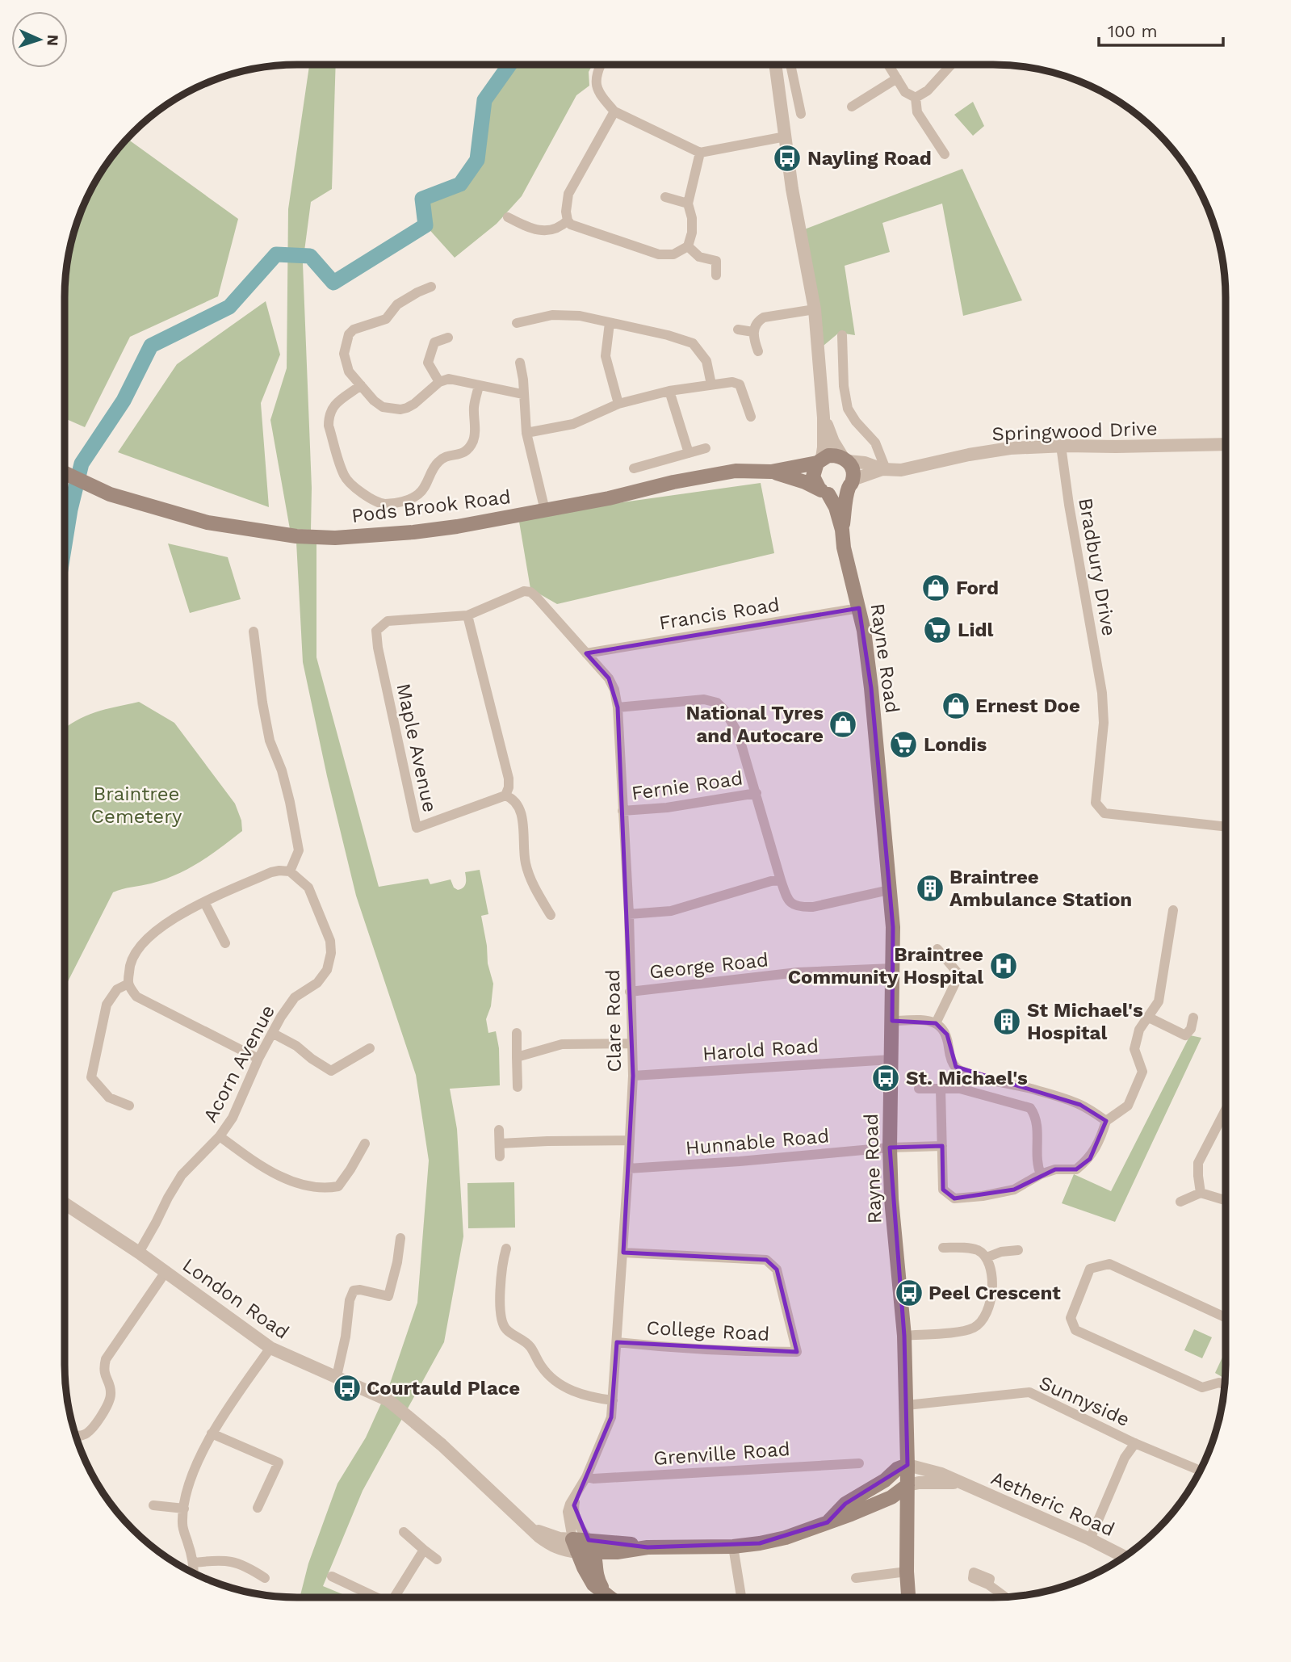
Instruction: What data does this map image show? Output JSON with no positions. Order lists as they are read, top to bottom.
{
  "streets": {
    "main road": ["Pods Brook Road", "Rayne Road"],
    "street": [
      "Springwood Drive",
      "Bradbury Drive",
      "Francis Road",
      "Maple Avenue",
      "Fernie Road",
      "George Road",
      "Clare Road",
      "Harold Road",
      "Acorn Avenue",
      "Hunnable Road",
      "London Road",
      "College Road",
      "Sunnyside",
      "Grenville Road",
      "Aetheric Road"
    ]
  },
  "crossings": [
    ["Springwood Drive", "Bradbury Drive"],
    ["Springwood Drive", "Rayne Road"],
    ["Francis Road", "Rayne Road"],
    ["Francis Road", "Clare Road"],
    ["Rayne Road", "George Road"],
    ["Rayne Road", "Harold Road"],
    ["Rayne Road", "Hunnable Road"],
    ["Rayne Road", "Sunnyside"],
    ["Rayne Road", "Aetheric Road"],
    ["Fernie Road", "Clare Road"],
    ["George Road", "Clare Road"],
    ["Clare Road", "Harold Road"],
    ["Clare Road", "Hunnable Road"],
    ["Clare Road", "London Road"],
    ["Clare Road", "College Road"],
    ["Clare Road", "Grenville Road"],
    ["Acorn Avenue", "London Road"]
  ],
  "parks": ["Braintree Cemetery"],
  "places": {
    "bus stop": [
      "Nayling Road",
      "St. Michael's",
      "Peel Crescent",
      "Courtauld Place"
    ],
    "shop": ["Ford", "Ernest Doe", "National Tyres and Autocare"],
    "supermarket": ["Lidl", "Londis"],
    "building": ["Braintree Ambulance Station", "St Michael's Hospital"],
    "hospital": ["Braintree Community Hospital"]
  },
  "scale_bar": "100 m",
  "north": "right"
}
